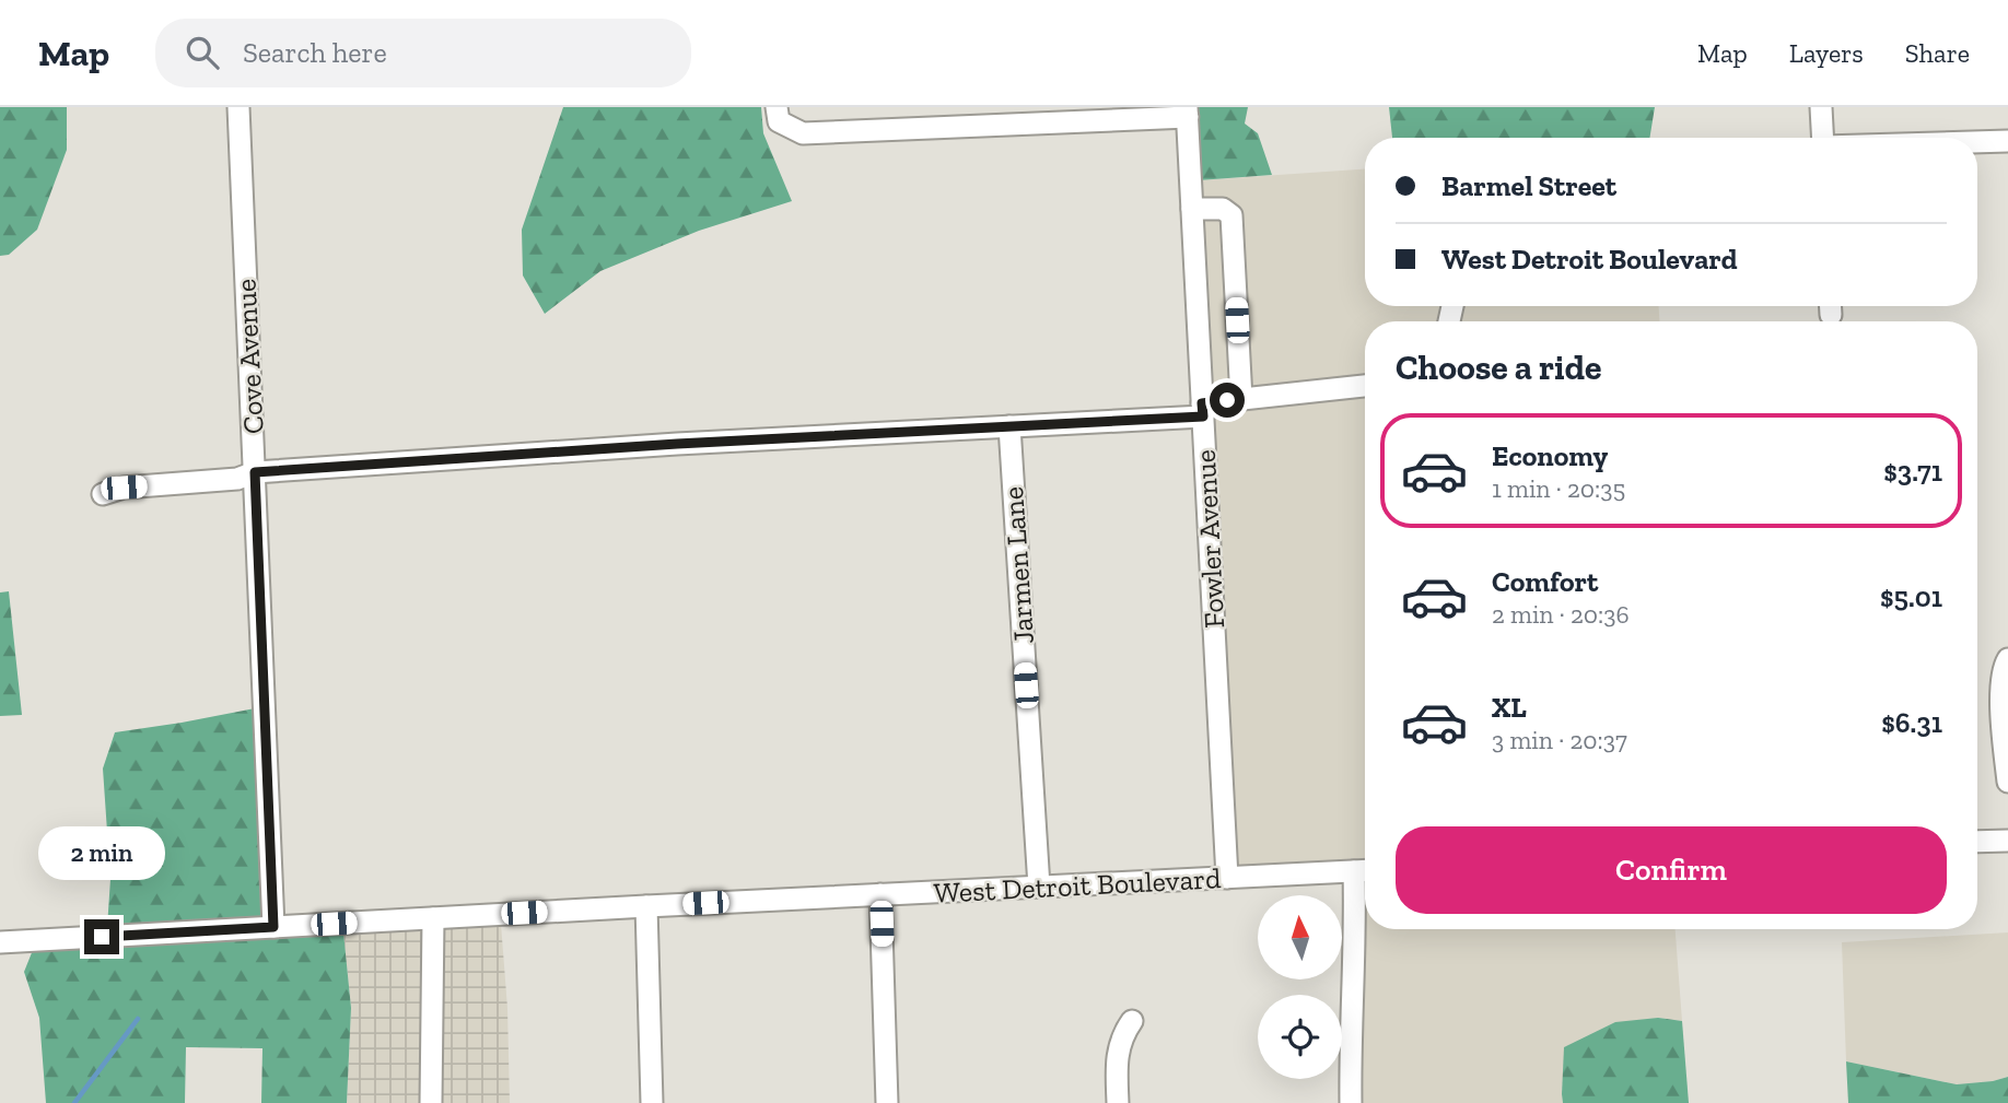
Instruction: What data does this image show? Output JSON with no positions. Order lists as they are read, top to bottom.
{
  "streets": {
    "street": [
      "Cove Avenue",
      "Fowler Avenue",
      "Jarmen Lane",
      "West Detroit Boulevard"
    ]
  },
  "crossings": [
    ["Cove Avenue", "West Detroit Boulevard"],
    ["Fowler Avenue", "West Detroit Boulevard"],
    ["Jarmen Lane", "West Detroit Boulevard"]
  ],
  "north": "top",
  "page": {
    "header": "Map",
    "search": "Search here",
    "nav": ["Map", "Layers", "Share"],
    "banner": ["Barmel Street", "West Detroit Boulevard"],
    "heading": "Choose a ride",
    "list": [
      {
        "name": "Economy",
        "note": "1 min · 20:35",
        "value": "$3.71"
      },
      {
        "name": "Comfort",
        "note": "2 min · 20:36",
        "value": "$5.01"
      },
      {
        "name": "XL",
        "note": "3 min · 20:37",
        "value": "$6.31"
      }
    ],
    "buttons": "Confirm",
    "bubble": "2 min"
  }
}
